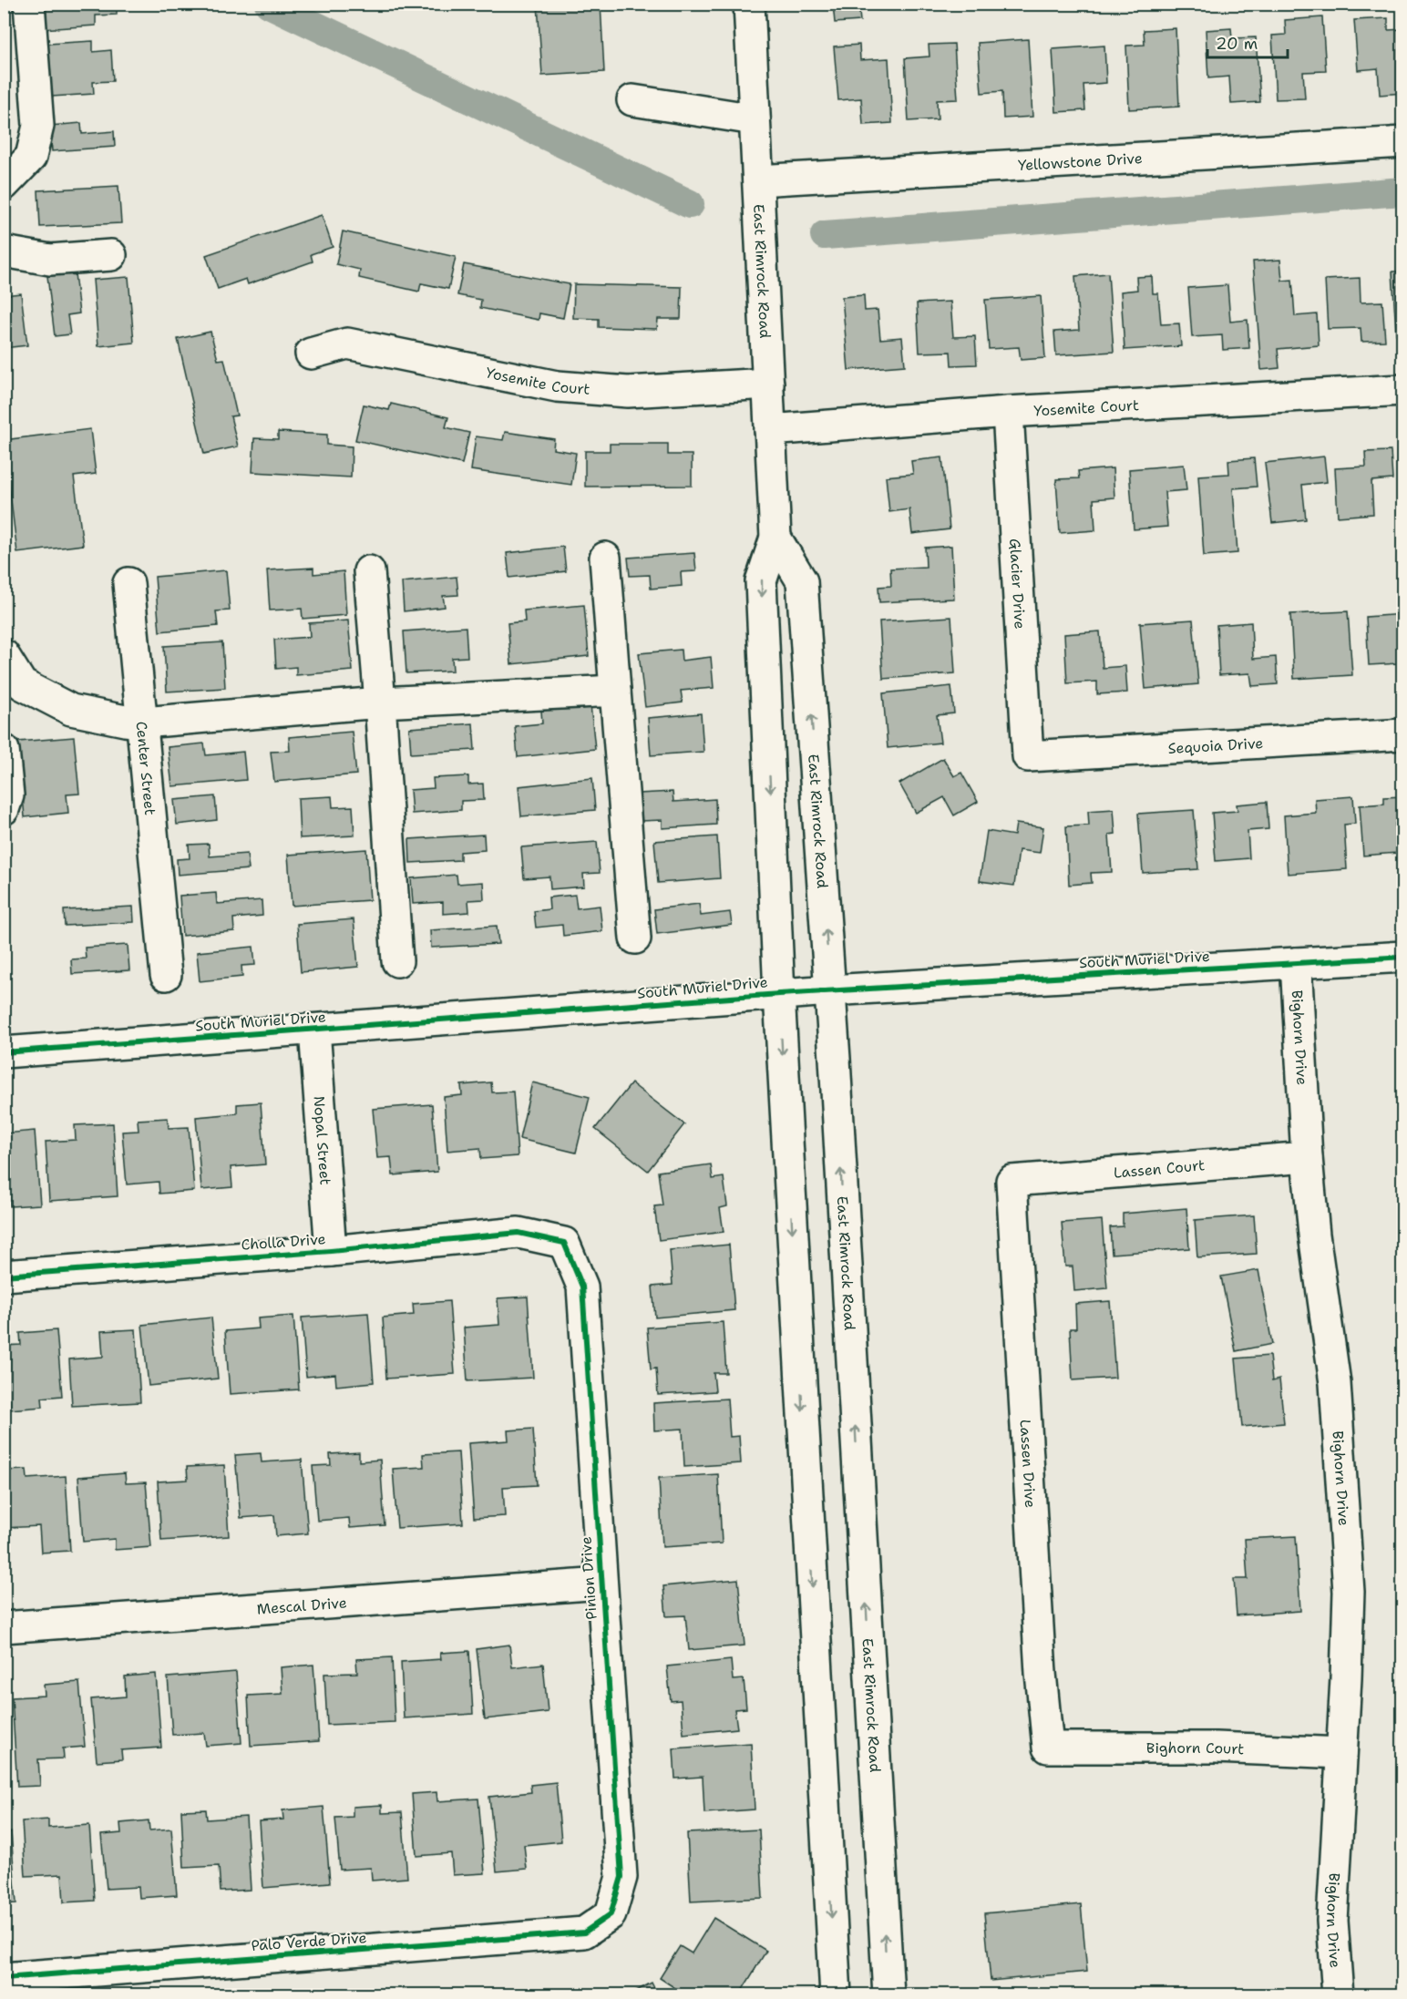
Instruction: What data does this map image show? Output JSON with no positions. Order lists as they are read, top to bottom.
{
  "streets": {
    "street": [
      "Yellowstone Drive",
      "East Rimrock Road",
      "Yosemite Court",
      "Glacier Drive",
      "Sequoia Drive",
      "Center Street",
      "South Muriel Drive",
      "Bighorn Drive",
      "Nopal Street",
      "Lassen Court",
      "Cholla Drive",
      "Lassen Drive",
      "Pinion Drive",
      "Mescal Drive",
      "Bighorn Court",
      "Palo Verde Drive"
    ]
  },
  "crossings": [
    ["Yellowstone Drive", "East Rimrock Road"],
    ["East Rimrock Road", "Yosemite Court"],
    ["East Rimrock Road", "South Muriel Drive"],
    ["Yosemite Court", "Glacier Drive"],
    ["Glacier Drive", "Sequoia Drive"],
    ["South Muriel Drive", "Bighorn Drive"],
    ["South Muriel Drive", "Nopal Street"],
    ["Bighorn Drive", "Lassen Court"],
    ["Bighorn Drive", "Bighorn Court"],
    ["Nopal Street", "Cholla Drive"],
    ["Lassen Court", "Lassen Drive"],
    ["Cholla Drive", "Pinion Drive"],
    ["Lassen Drive", "Bighorn Court"],
    ["Pinion Drive", "Mescal Drive"],
    ["Pinion Drive", "Palo Verde Drive"]
  ],
  "scale_bar": "20 m"
}
